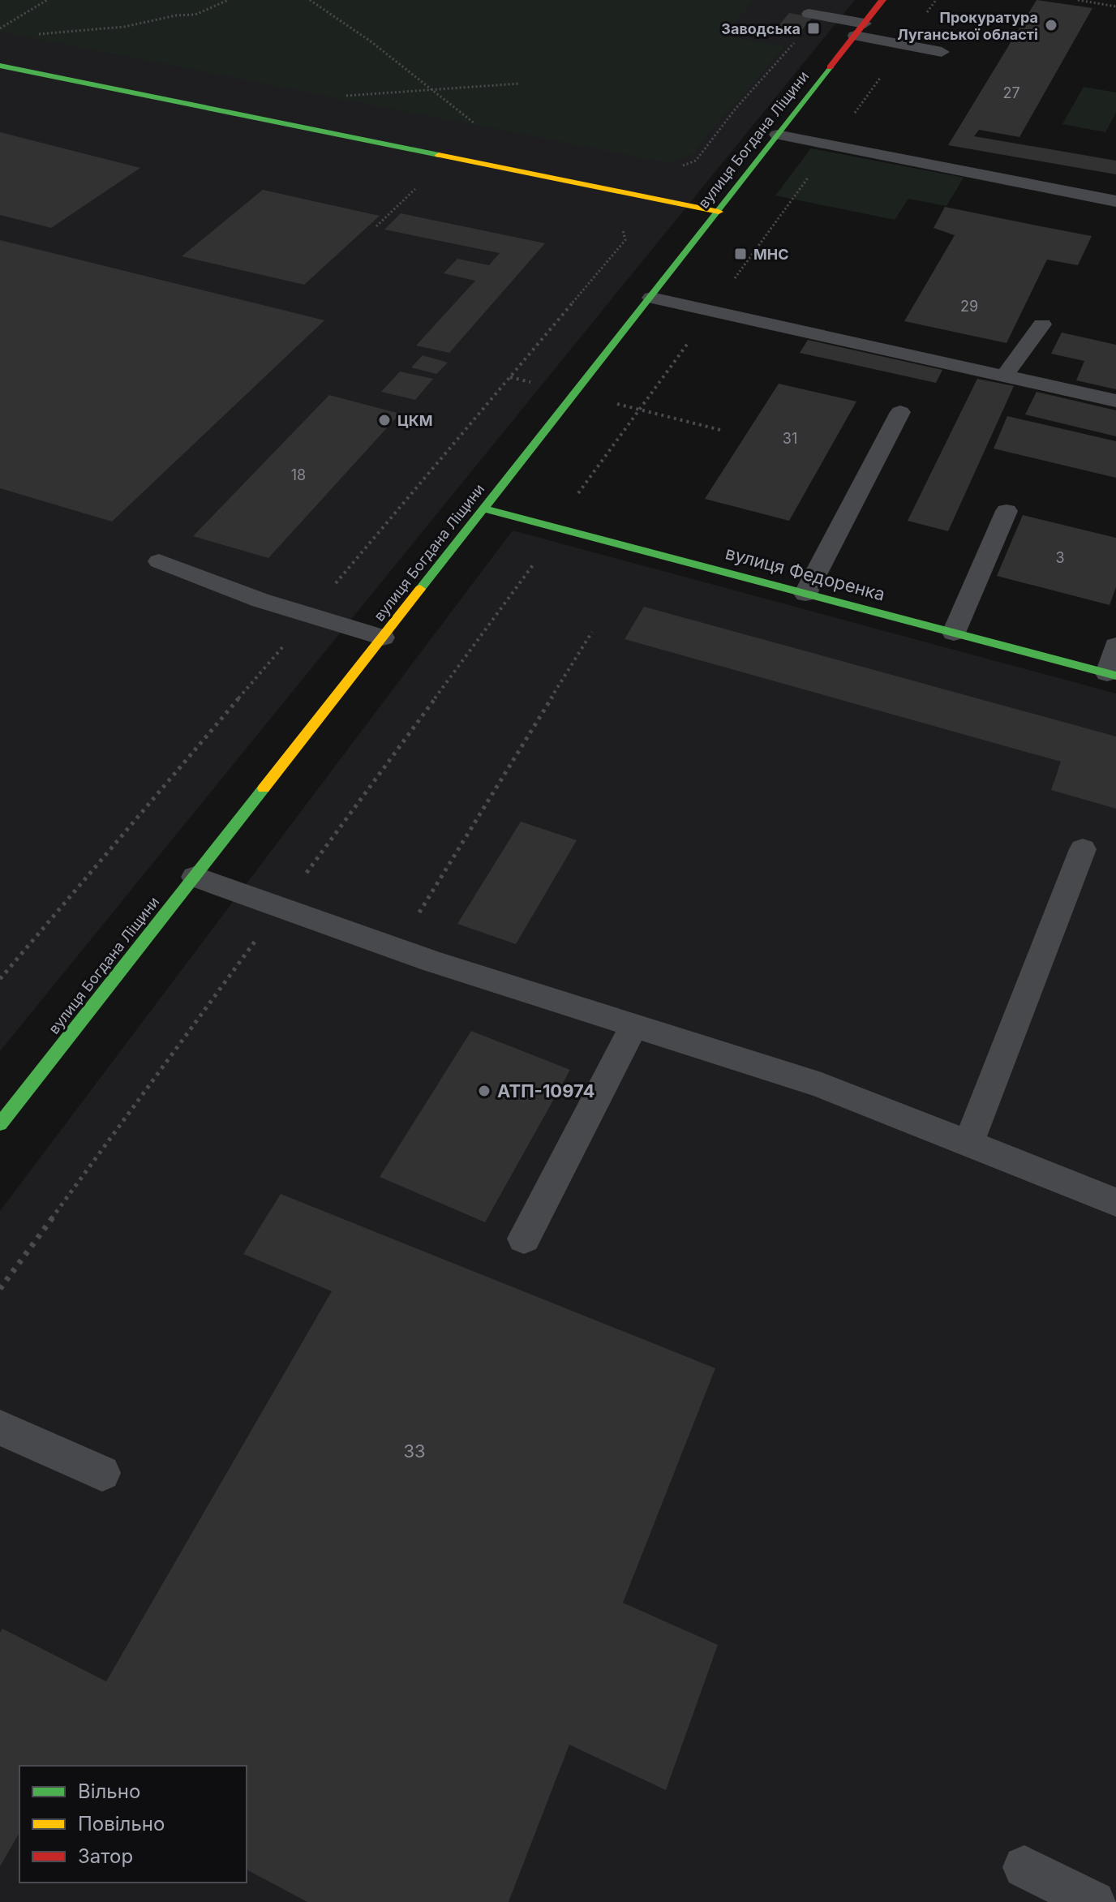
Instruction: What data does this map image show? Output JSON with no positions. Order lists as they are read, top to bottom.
{
  "streets": {
    "main road": ["вулиця Богдана Ліщини", "вулиця Федоренка"]
  },
  "crossings": [
    ["вулиця Богдана Ліщини", "вулиця Федоренка"]
  ],
  "places": {
    "other": ["Прокуратура Луганської області", "ЦКМ", "АТП-10974"],
    "transit": ["Заводська", "МНС"]
  },
  "house_numbers": [
    "27",
    "29",
    "31",
    "18",
    "3",
    "33"
  ],
  "legend": ["Вільно", "Повільно", "Затор"]
}
